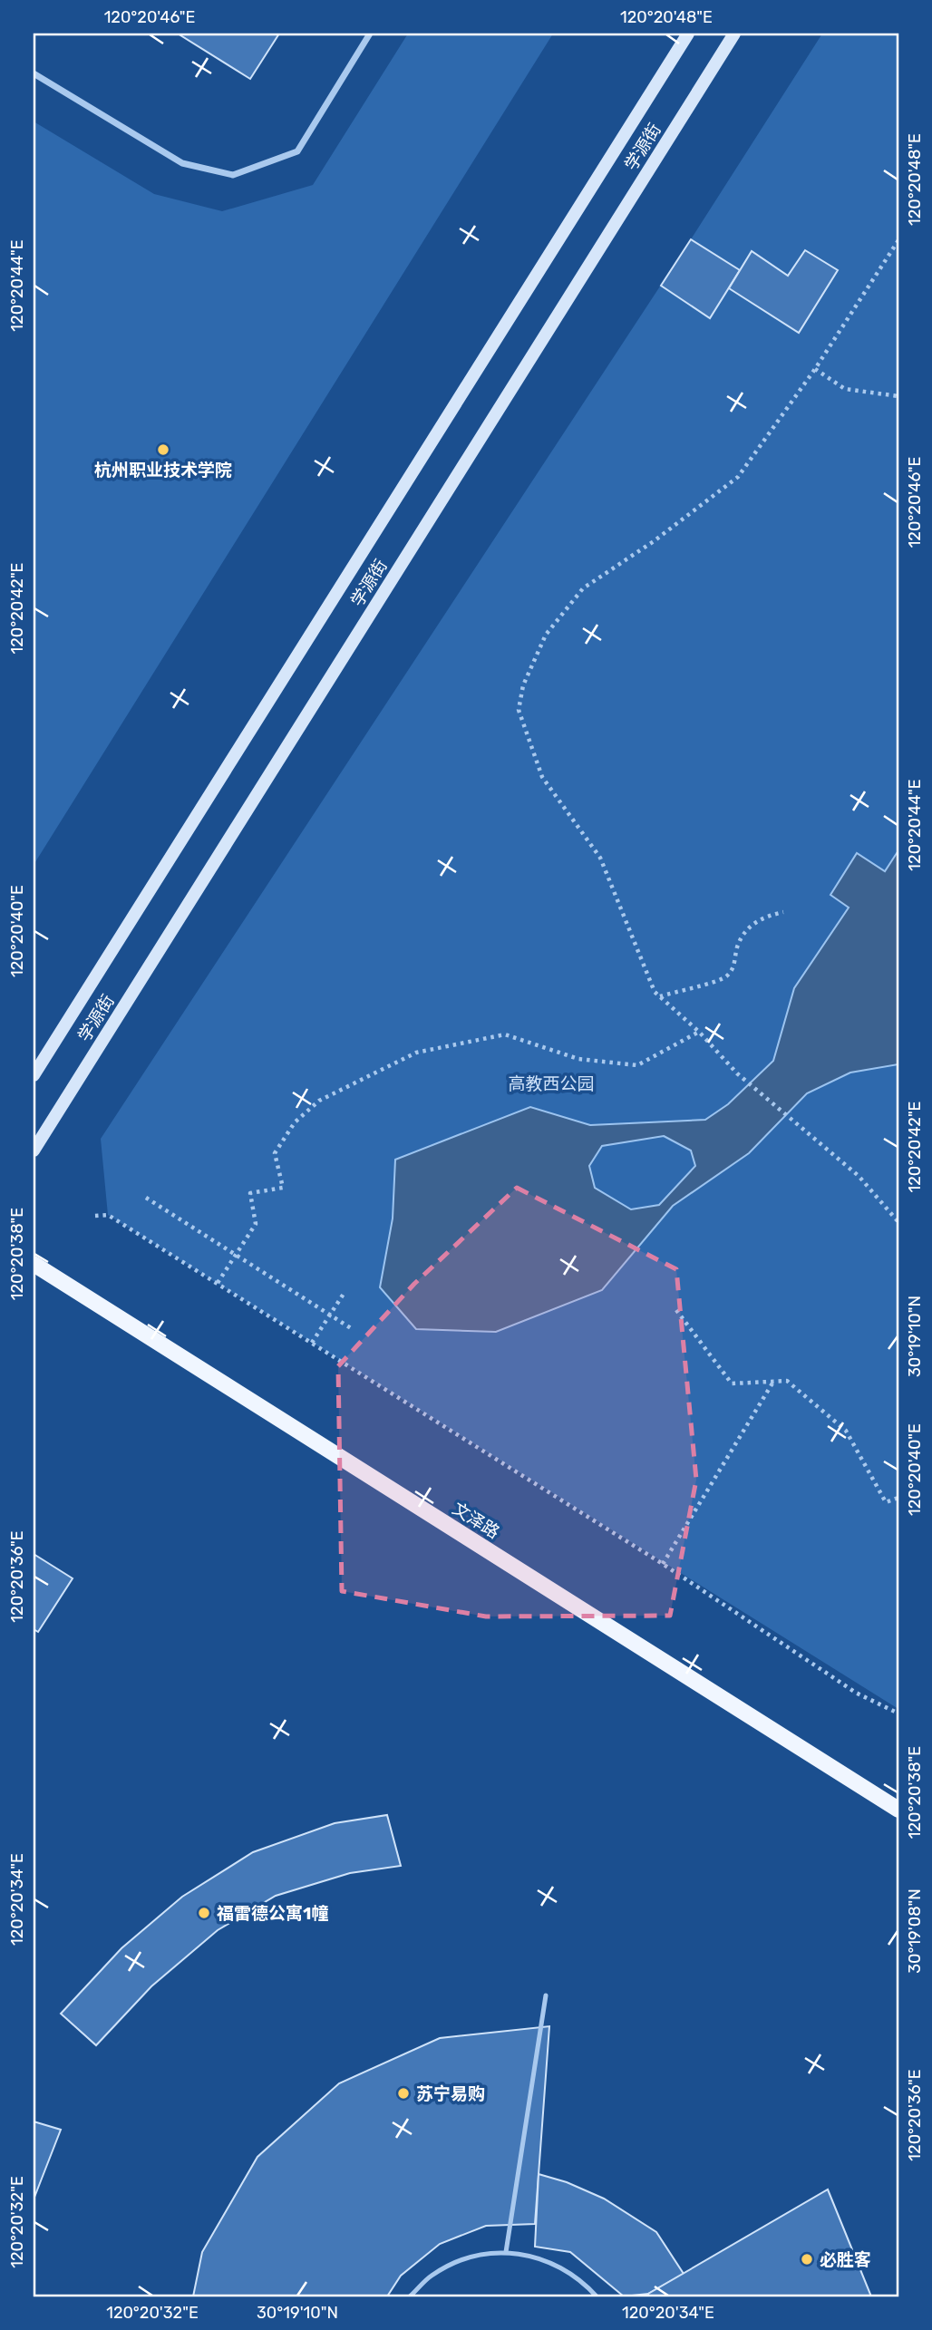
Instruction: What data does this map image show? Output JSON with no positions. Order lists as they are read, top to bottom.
{
  "streets": {
    "main road": ["学源街", "文泽路"]
  },
  "parks": ["高教西公园"],
  "places": [
    "杭州职业技术学院",
    "福雷德公寓1幢",
    "苏宁易购",
    "必胜客"
  ],
  "coordinates": [
    "120°20'46\"E",
    "120°20'48\"E",
    "120°20'44\"E",
    "120°20'42\"E",
    "120°20'40\"E",
    "120°20'38\"E",
    "30°19'10\"N",
    "120°20'36\"E",
    "120°20'34\"E",
    "30°19'08\"N",
    "120°20'32\"E"
  ]
}
